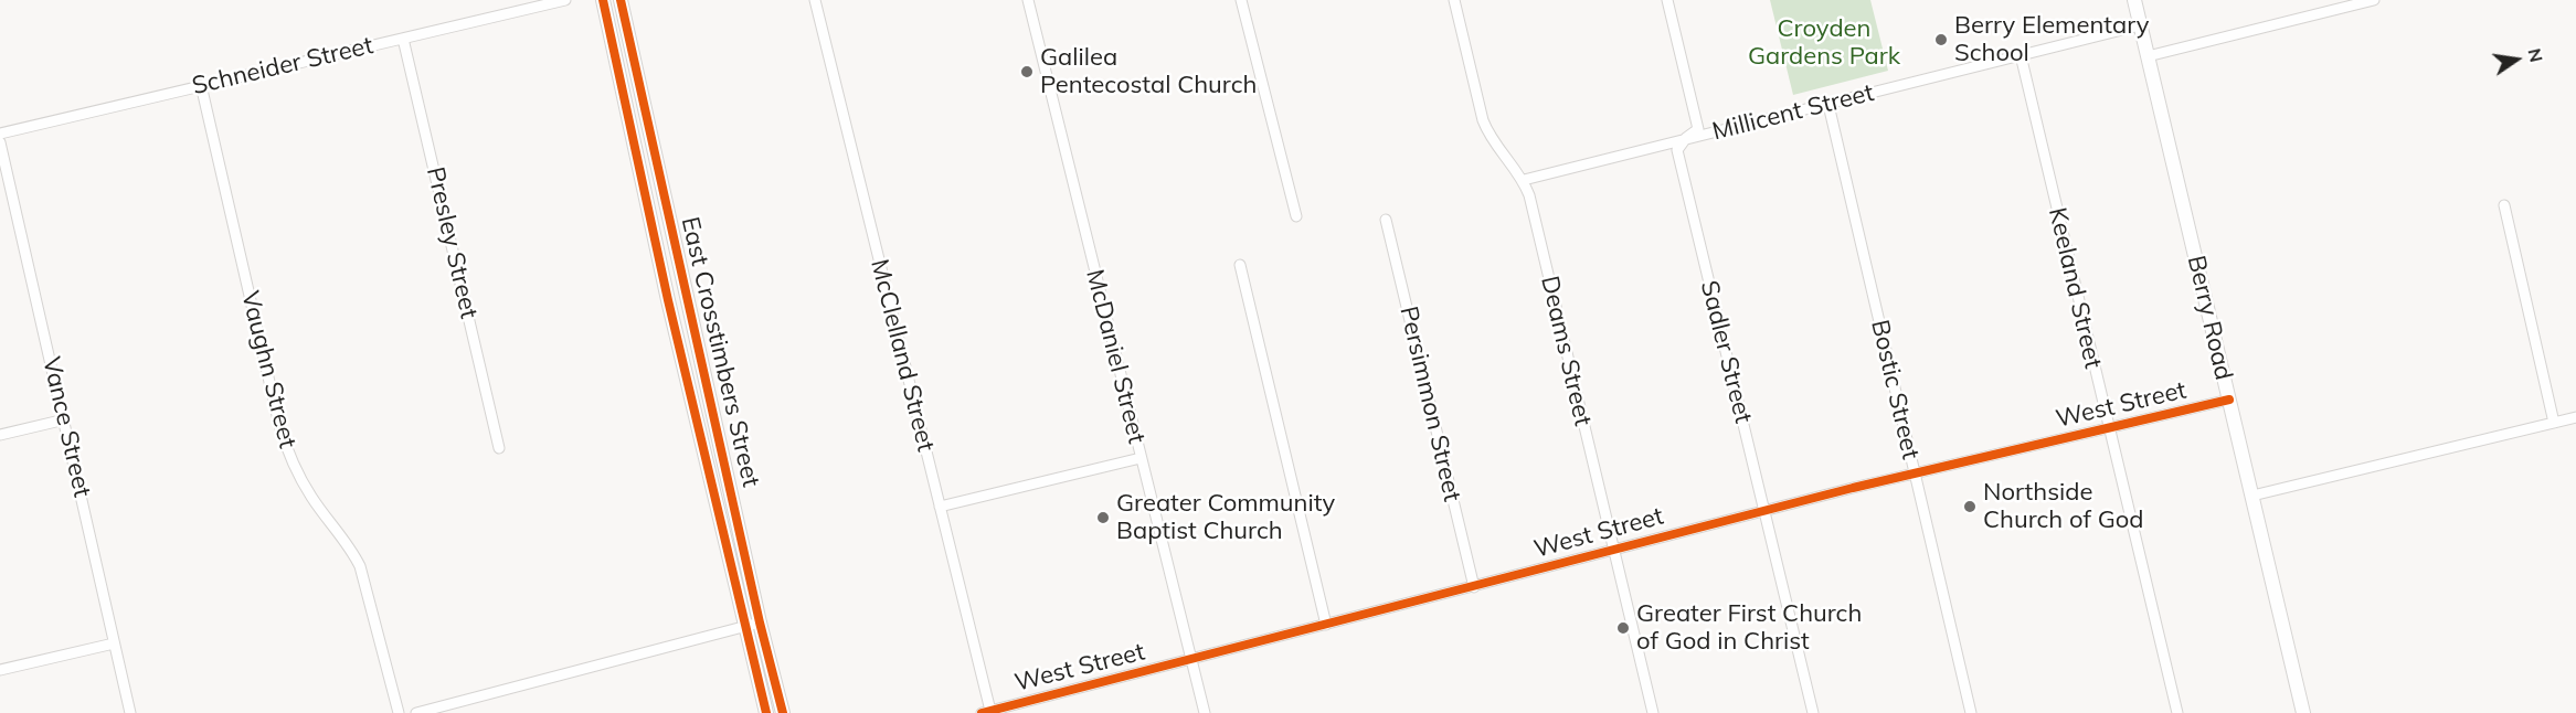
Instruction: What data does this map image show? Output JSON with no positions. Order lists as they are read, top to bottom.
{
  "streets": {
    "main road": ["Berry Road", "East Crosstimbers Street"],
    "street": [
      "Schneider Street",
      "Millicent Street",
      "Presley Street",
      "Keeland Street",
      "Deams Street",
      "Sadler Street",
      "McClelland Street",
      "McDaniel Street",
      "Vaughn Street",
      "Bostic Street",
      "Persimmon Street",
      "West Street",
      "Vance Street"
    ]
  },
  "crossings": [
    ["Schneider Street", "Presley Street"],
    ["Schneider Street", "Vaughn Street"],
    ["Millicent Street", "Keeland Street"],
    ["Millicent Street", "Berry Road"],
    ["Millicent Street", "Deams Street"],
    ["Millicent Street", "Sadler Street"],
    ["Millicent Street", "Bostic Street"],
    ["Keeland Street", "West Street"],
    ["Berry Road", "West Street"],
    ["Deams Street", "West Street"],
    ["Sadler Street", "West Street"],
    ["McClelland Street", "West Street"],
    ["McDaniel Street", "West Street"],
    ["Bostic Street", "West Street"],
    ["Persimmon Street", "West Street"]
  ],
  "parks": ["Croyden Gardens Park"],
  "places": [
    "Berry Elementary School",
    "Galilea Pentecostal Church",
    "Northside Church of God",
    "Greater Community Baptist Church",
    "Greater First Church of God in Christ"
  ],
  "north": "right"
}
